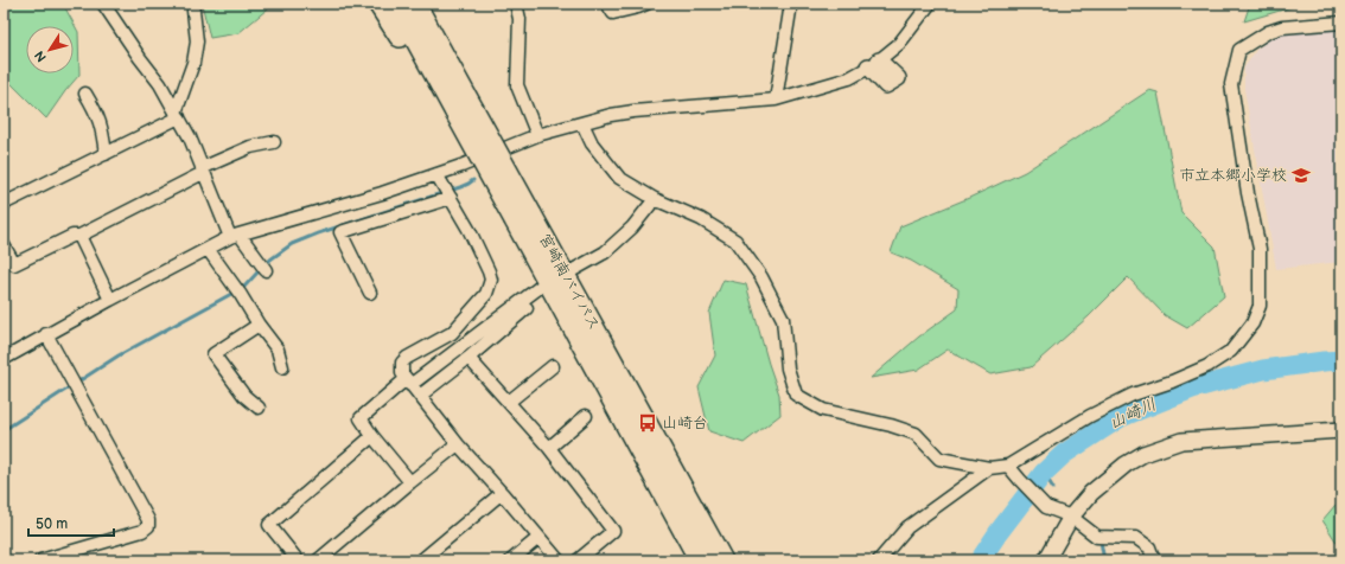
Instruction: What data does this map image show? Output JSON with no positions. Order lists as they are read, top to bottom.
{
  "streets": {
    "highway": ["宮崎南バイパス"]
  },
  "water": ["山崎川"],
  "places": {
    "school or university": ["市立本郷小学校"],
    "bus stop": ["山崎台"]
  },
  "scale_bar": "50 m",
  "north": "bottom left"
}
